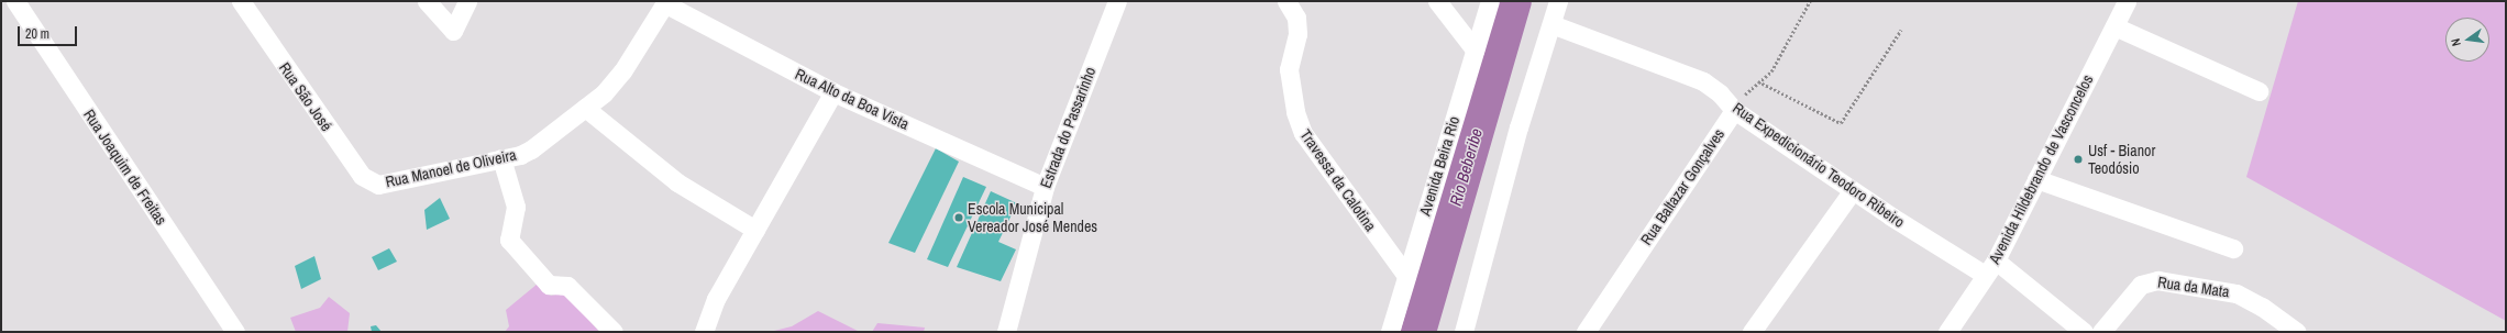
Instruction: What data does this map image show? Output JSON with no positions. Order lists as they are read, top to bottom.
{
  "streets": {
    "street": [
      "Rua São José",
      "Rua Alto da Boa Vista",
      "Estrada do Passarinho",
      "Rua Expedicionário Teodoro Ribeiro",
      "Avenida Beira Rio",
      "Rua Joaquim de Freitas",
      "Rua Manoel de Oliveira",
      "Avenida Hildebrando de Vasconcelos",
      "Travessa da Calotina",
      "Rua Baltazar Gonçalves",
      "Rua da Mata"
    ]
  },
  "crossings": [
    ["Rua São José", "Rua Manoel de Oliveira"],
    ["Rua Alto da Boa Vista", "Estrada do Passarinho"],
    ["Rua Alto da Boa Vista", "Rua Manoel de Oliveira"],
    ["Rua Expedicionário Teodoro Ribeiro", "Avenida Hildebrando de Vasconcelos"],
    ["Rua Expedicionário Teodoro Ribeiro", "Rua Baltazar Gonçalves"],
    ["Avenida Beira Rio", "Travessa da Calotina"]
  ],
  "water": ["Rio Beberibe"],
  "places": ["Usf - Bianor Teodósio", "Escola Municipal Vereador José Mendes"],
  "scale_bar": "20 m",
  "north": "left"
}
